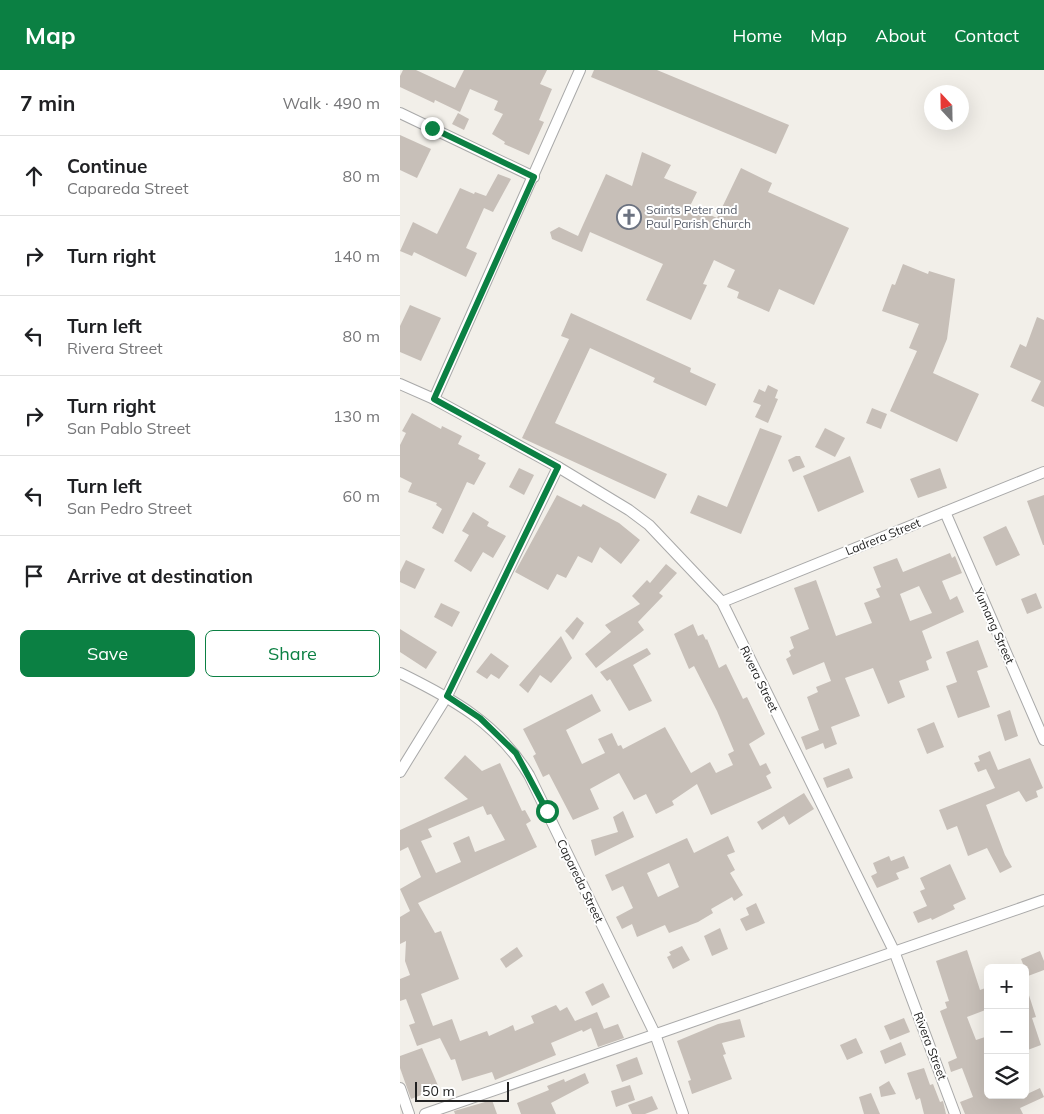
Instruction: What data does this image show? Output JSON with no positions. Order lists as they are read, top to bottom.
{
  "streets": {
    "street": [
      "Ladrera Street",
      "Yumang Street",
      "Rivera Street",
      "Capareda Street"
    ]
  },
  "crossings": [
    ["Ladrera Street", "Yumang Street"],
    ["Ladrera Street", "Rivera Street"]
  ],
  "places": {
    "church": ["Saints Peter and Paul Parish Church"]
  },
  "scale_bar": "50 m",
  "north": "top",
  "page": {
    "header": "Map",
    "nav": [
      "Home",
      "Map",
      "About",
      "Contact"
    ],
    "heading": ["7 min", "Walk · 490 m"],
    "list": [
      ["Continue", "Capareda Street", "80 m"],
      ["Turn right", "140 m"],
      ["Turn left", "Rivera Street", "80 m"],
      ["Turn right", "San Pablo Street", "130 m"],
      ["Turn left", "San Pedro Street", "60 m"],
      "Arrive at destination"
    ],
    "buttons": ["Save", "Share"],
    "map_buttons": ["+", "−"],
    "scale": "50 m"
  }
}
